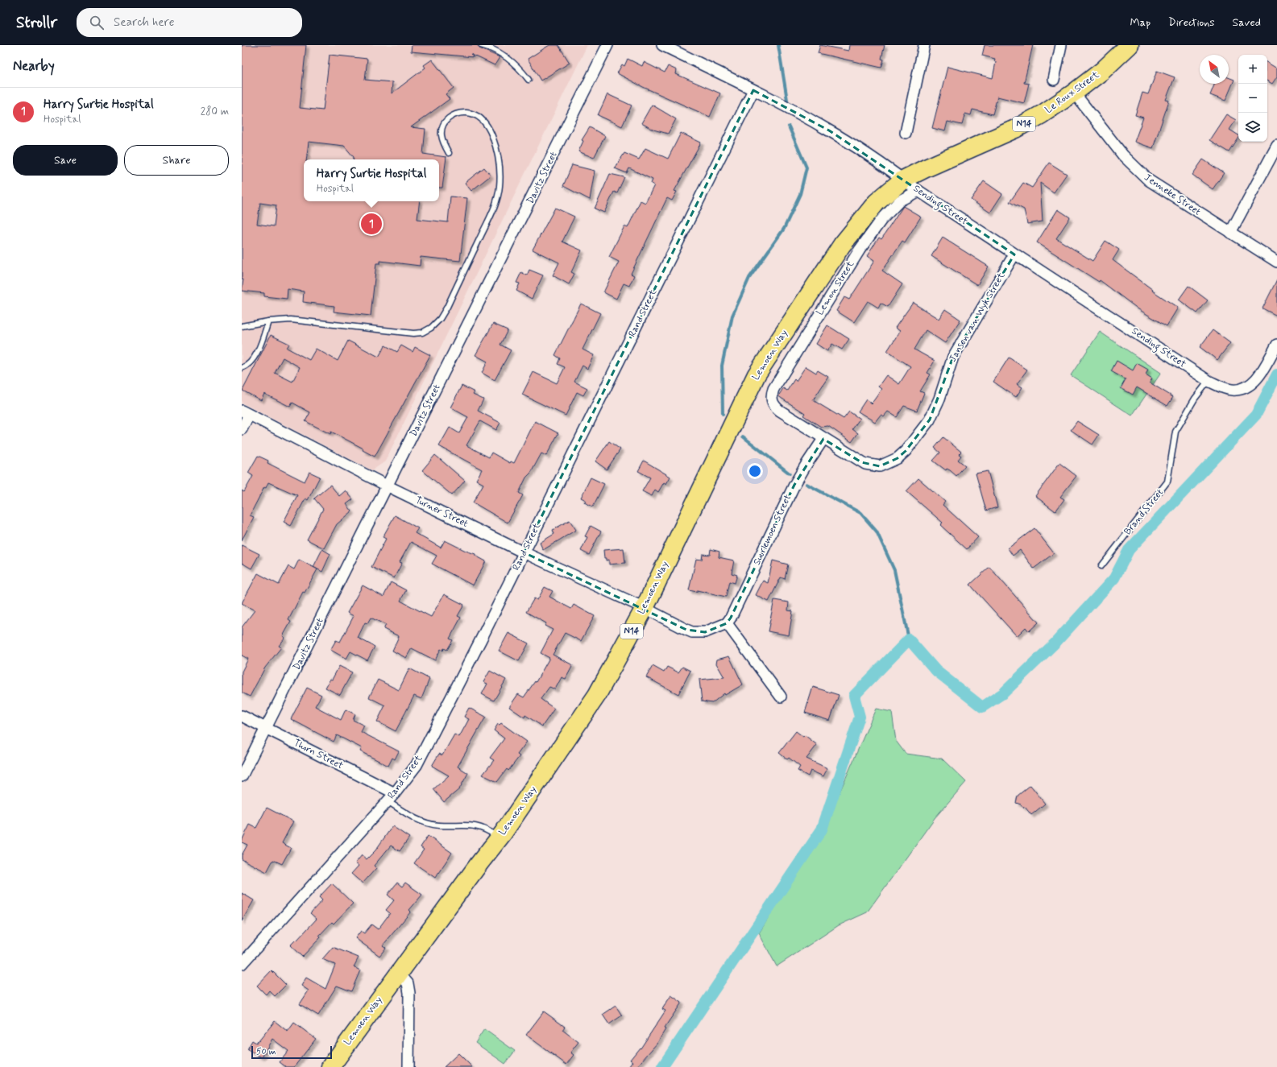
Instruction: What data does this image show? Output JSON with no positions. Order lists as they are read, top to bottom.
{
  "streets": {
    "highway": ["Le Roux Street", "N14", "Lemoen Way"],
    "street": [
      "Davitz Street",
      "Jenneke Street",
      "Sending Street",
      "Lemon Street",
      "Rand Street",
      "Jansen van Wyk Street",
      "Turner Street",
      "Suurlemoen Street",
      "Thorn Street"
    ],
    "lane": ["Brand Street"]
  },
  "crossings": [
    ["Le Roux Street", "Jenneke Street"],
    ["Le Roux Street", "Sending Street"],
    ["Le Roux Street", "Lemoen Way"],
    ["Davitz Street", "Turner Street"],
    ["Davitz Street", "Thorn Street"],
    ["Sending Street", "Lemon Street"],
    ["Sending Street", "Rand Street"],
    ["Sending Street", "Jansen van Wyk Street"],
    ["Sending Street", "Lemoen Way"],
    ["Sending Street", "Brand Street"],
    ["Lemon Street", "Jansen van Wyk Street"],
    ["Rand Street", "Turner Street"],
    ["Rand Street", "Thorn Street"],
    ["Jansen van Wyk Street", "Suurlemoen Street"],
    ["Lemoen Way", "Turner Street"]
  ],
  "scale_bar": "50 m",
  "north": "top left",
  "page": {
    "header": "Strollr",
    "search": "Search here",
    "nav": ["Map", "Directions", "Saved"],
    "heading": "Nearby",
    "map_buttons": ["+", "−"],
    "list": [
      {
        "mark": "1",
        "name": "Harry Surtie Hospital",
        "note": "Hospital",
        "value": "280 m"
      }
    ],
    "buttons": ["Save", "Share"],
    "popup": ["Harry Surtie Hospital", "Hospital"],
    "pins": "1",
    "scale": "50 m"
  }
}
